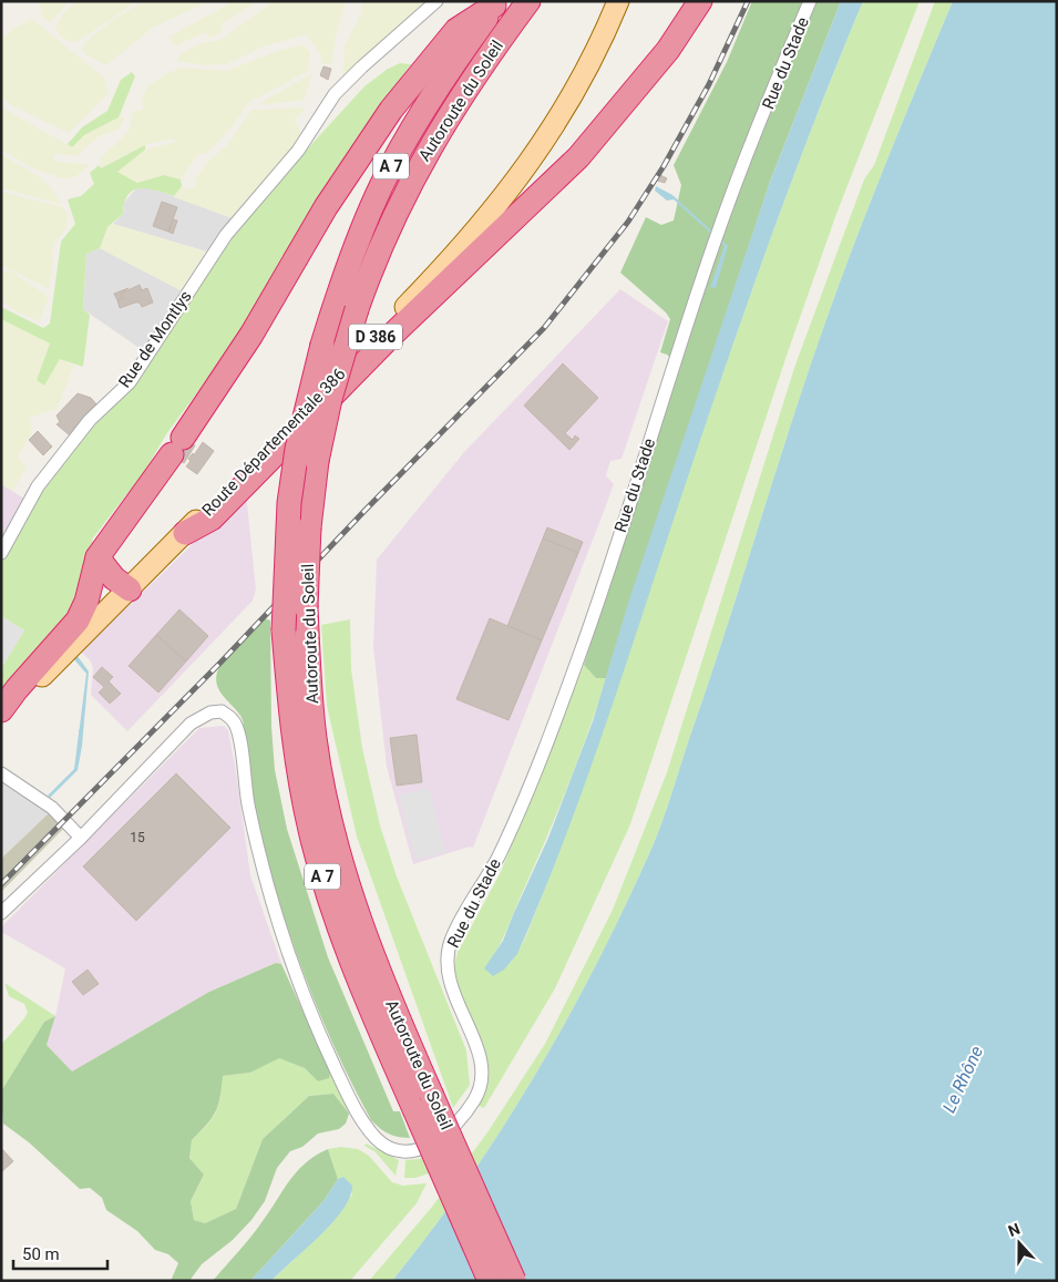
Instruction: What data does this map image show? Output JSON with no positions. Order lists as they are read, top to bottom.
{
  "streets": {
    "highway": ["Autoroute du Soleil", "A 7"],
    "main road": ["D 386", "Route Départementale 386"],
    "street": ["Rue du Stade", "Rue de Montlys"]
  },
  "water": ["Le Rhône"],
  "house_numbers": ["15"],
  "scale_bar": "50 m",
  "north": "top"
}
